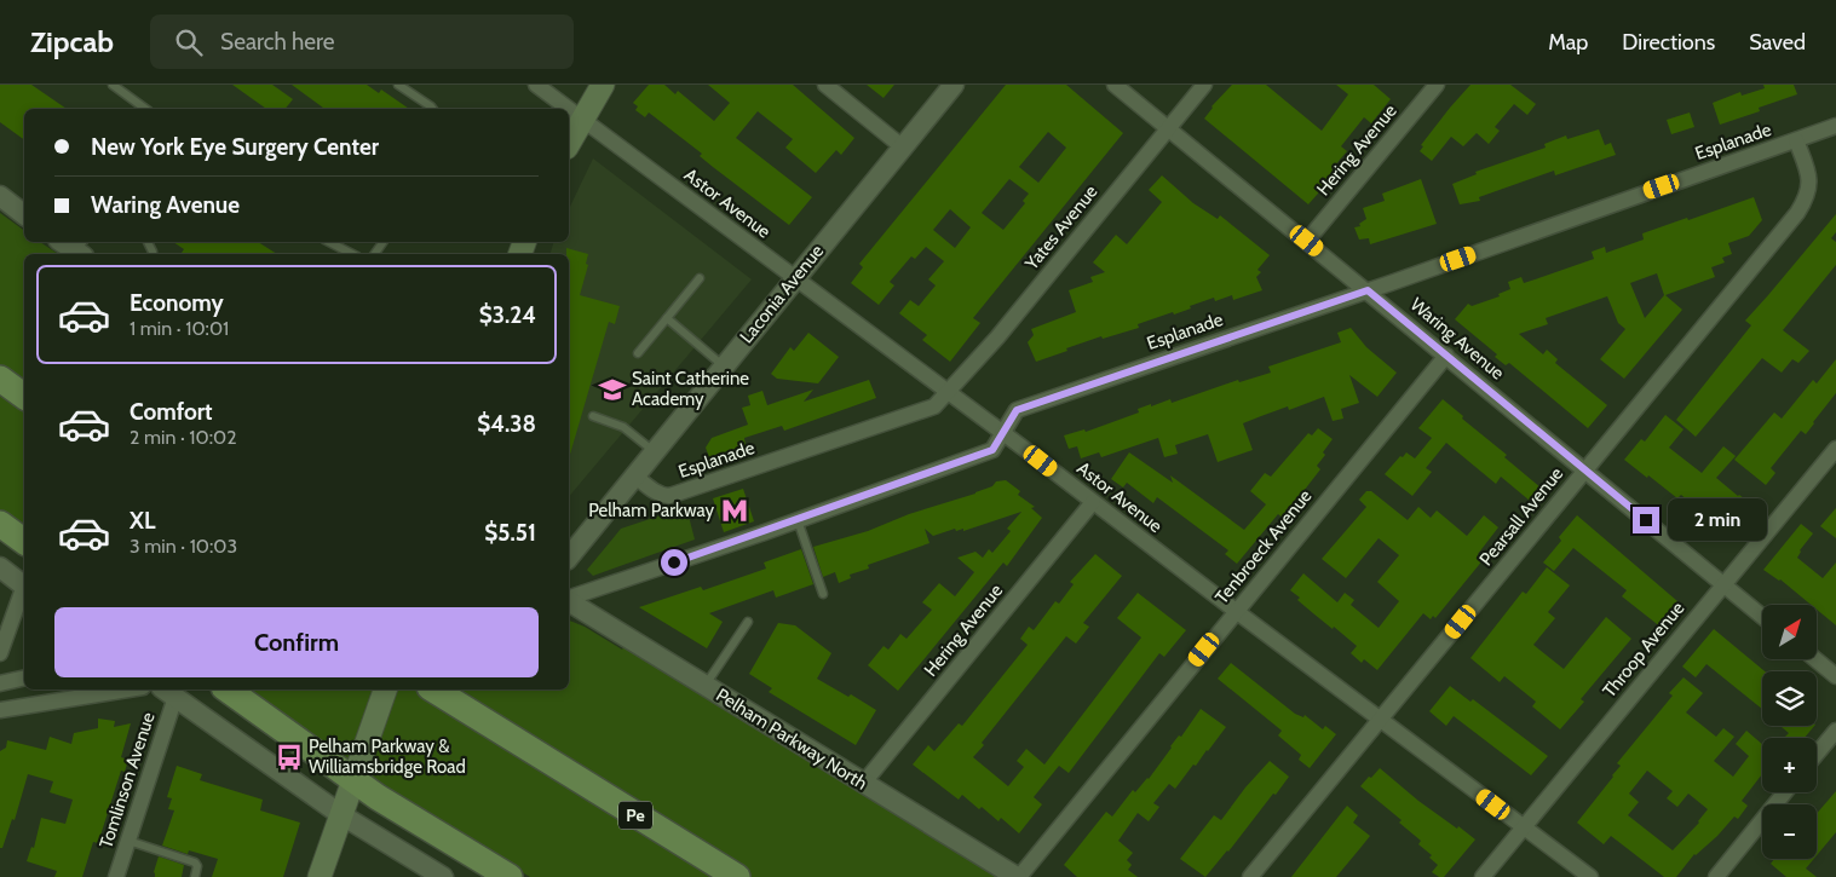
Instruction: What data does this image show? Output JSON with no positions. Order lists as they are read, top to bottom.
{
  "streets": {
    "main road": ["Pe"],
    "street": [
      "Esplanade",
      "Hering Avenue",
      "Astor Avenue",
      "Yates Avenue",
      "Laconia Avenue",
      "Waring Avenue",
      "Pearsall Avenue",
      "Tenbroeck Avenue",
      "Throop Avenue",
      "Pelham Parkway North",
      "Tomlinson Avenue"
    ]
  },
  "crossings": [
    ["Esplanade", "Astor Avenue"],
    ["Esplanade", "Yates Avenue"],
    ["Esplanade", "Laconia Avenue"],
    ["Esplanade", "Waring Avenue"],
    ["Esplanade", "Pearsall Avenue"],
    ["Hering Avenue", "Astor Avenue"],
    ["Hering Avenue", "Waring Avenue"],
    ["Hering Avenue", "Pelham Parkway North"],
    ["Astor Avenue", "Yates Avenue"],
    ["Astor Avenue", "Laconia Avenue"],
    ["Astor Avenue", "Pearsall Avenue"],
    ["Astor Avenue", "Tenbroeck Avenue"],
    ["Astor Avenue", "Throop Avenue"],
    ["Yates Avenue", "Waring Avenue"],
    ["Waring Avenue", "Pearsall Avenue"],
    ["Waring Avenue", "Tenbroeck Avenue"],
    ["Waring Avenue", "Throop Avenue"],
    ["Tenbroeck Avenue", "Pelham Parkway North"]
  ],
  "places": {
    "school or university": ["Saint Catherine Academy"],
    "metro station": ["Pelham Parkway"],
    "bus stop": ["Pelham Parkway & Williamsbridge Road"]
  },
  "north": "top right",
  "page": {
    "header": "Zipcab",
    "search": "Search here",
    "nav": ["Map", "Directions", "Saved"],
    "banner": ["New York Eye Surgery Center", "Waring Avenue"],
    "list": [
      {
        "name": "Economy",
        "note": "1 min · 10:01",
        "value": "$3.24"
      },
      {
        "name": "Comfort",
        "note": "2 min · 10:02",
        "value": "$4.38"
      },
      {
        "name": "XL",
        "note": "3 min · 10:03",
        "value": "$5.51"
      }
    ],
    "bubble": "2 min",
    "buttons": "Confirm",
    "map_buttons": ["+", "−"]
  }
}
